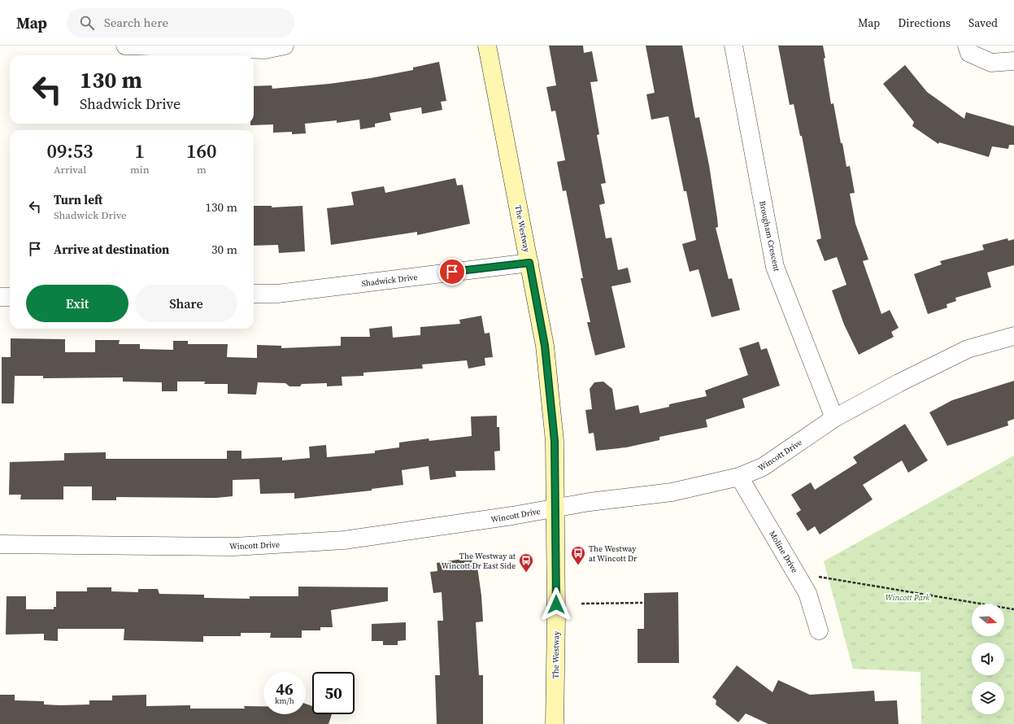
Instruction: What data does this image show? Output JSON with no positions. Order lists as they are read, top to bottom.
{
  "streets": {
    "main road": ["The Westway"],
    "street": [
      "Brougham Crescent",
      "Shadwick Drive",
      "Wincott Drive",
      "Moline Drive"
    ]
  },
  "crossings": [
    ["The Westway", "Shadwick Drive"],
    ["The Westway", "Wincott Drive"],
    ["Brougham Crescent", "Wincott Drive"],
    ["Wincott Drive", "Moline Drive"]
  ],
  "parks": ["Wincott Park"],
  "places": {
    "bus stop": ["The Westway at Wincott Dr", "The Westway at Wincott Dr East Side"]
  },
  "north": "right",
  "page": {
    "header": "Map",
    "search": "Search here",
    "nav": ["Map", "Directions", "Saved"],
    "turn": ["130 m", "Shadwick Drive"],
    "eta": [
      "09:53",
      "Arrival",
      "1",
      "min",
      "160",
      "m"
    ],
    "list": [
      {
        "name": "Turn left",
        "note": "Shadwick Drive",
        "value": "130 m"
      },
      {
        "name": "Arrive at destination",
        "value": "30 m"
      }
    ],
    "buttons": ["Exit", "Share"],
    "speed": "46 km/h",
    "limit": "50"
  }
}
